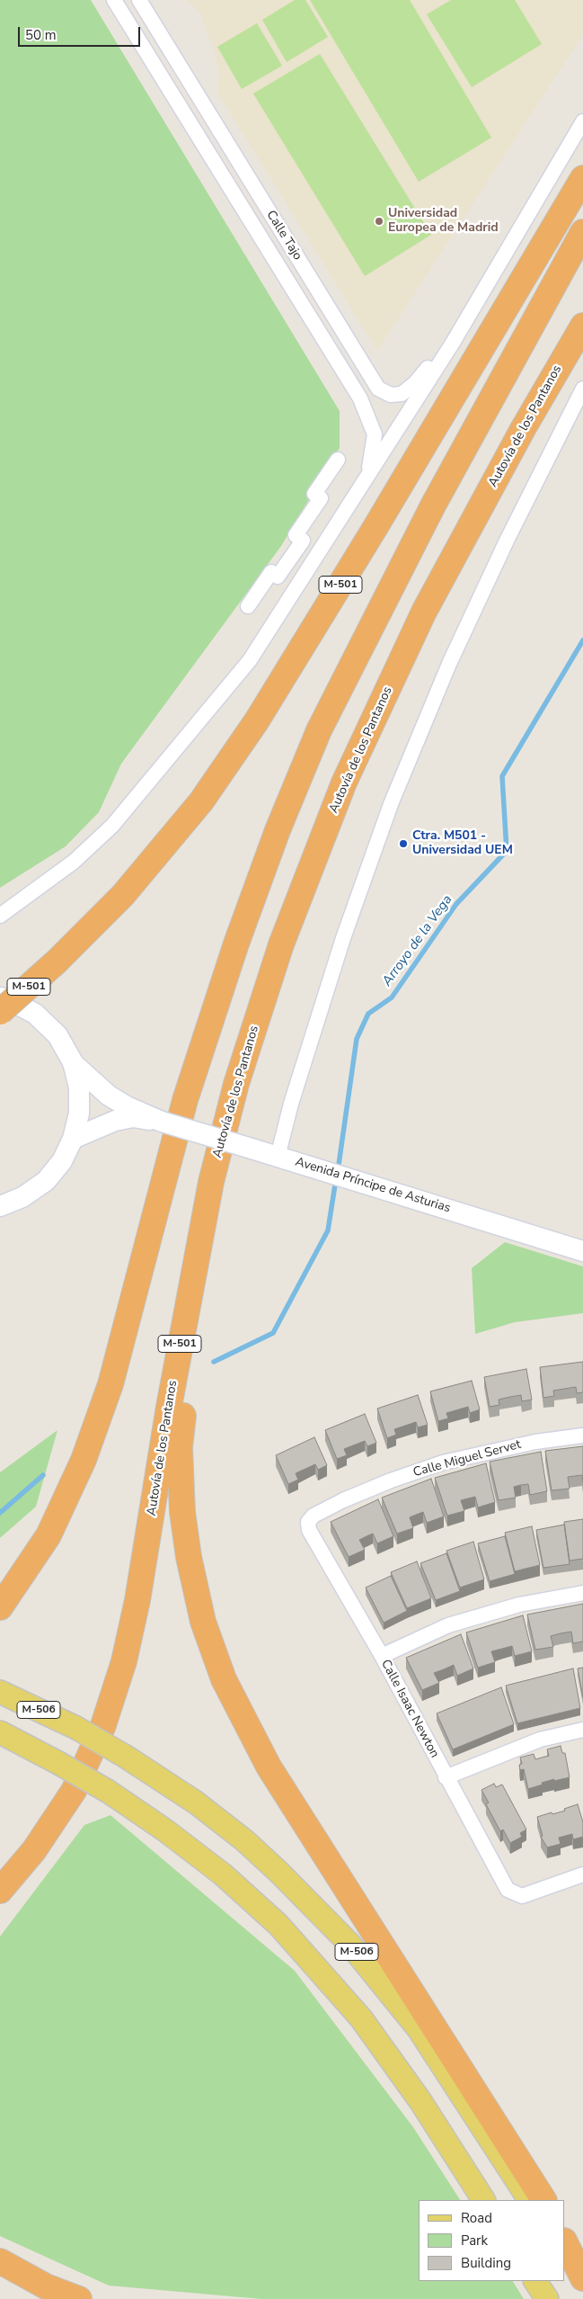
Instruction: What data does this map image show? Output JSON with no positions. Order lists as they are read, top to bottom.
{
  "streets": {
    "highway": ["Autovía de los Pantanos", "M-501"],
    "main road": ["M-506"],
    "street": [
      "Calle Tajo",
      "Avenida Príncipe de Asturias",
      "Calle Miguel Servet",
      "Calle Isaac Newton"
    ]
  },
  "crossings": [
    ["Calle Miguel Servet", "Calle Isaac Newton"]
  ],
  "water": ["Arroyo de la Vega"],
  "places": ["Universidad Europea de Madrid", "Ctra. M501 - Universidad UEM"],
  "legend": ["Road", "Park", "Building"],
  "scale_bar": "50 m"
}
